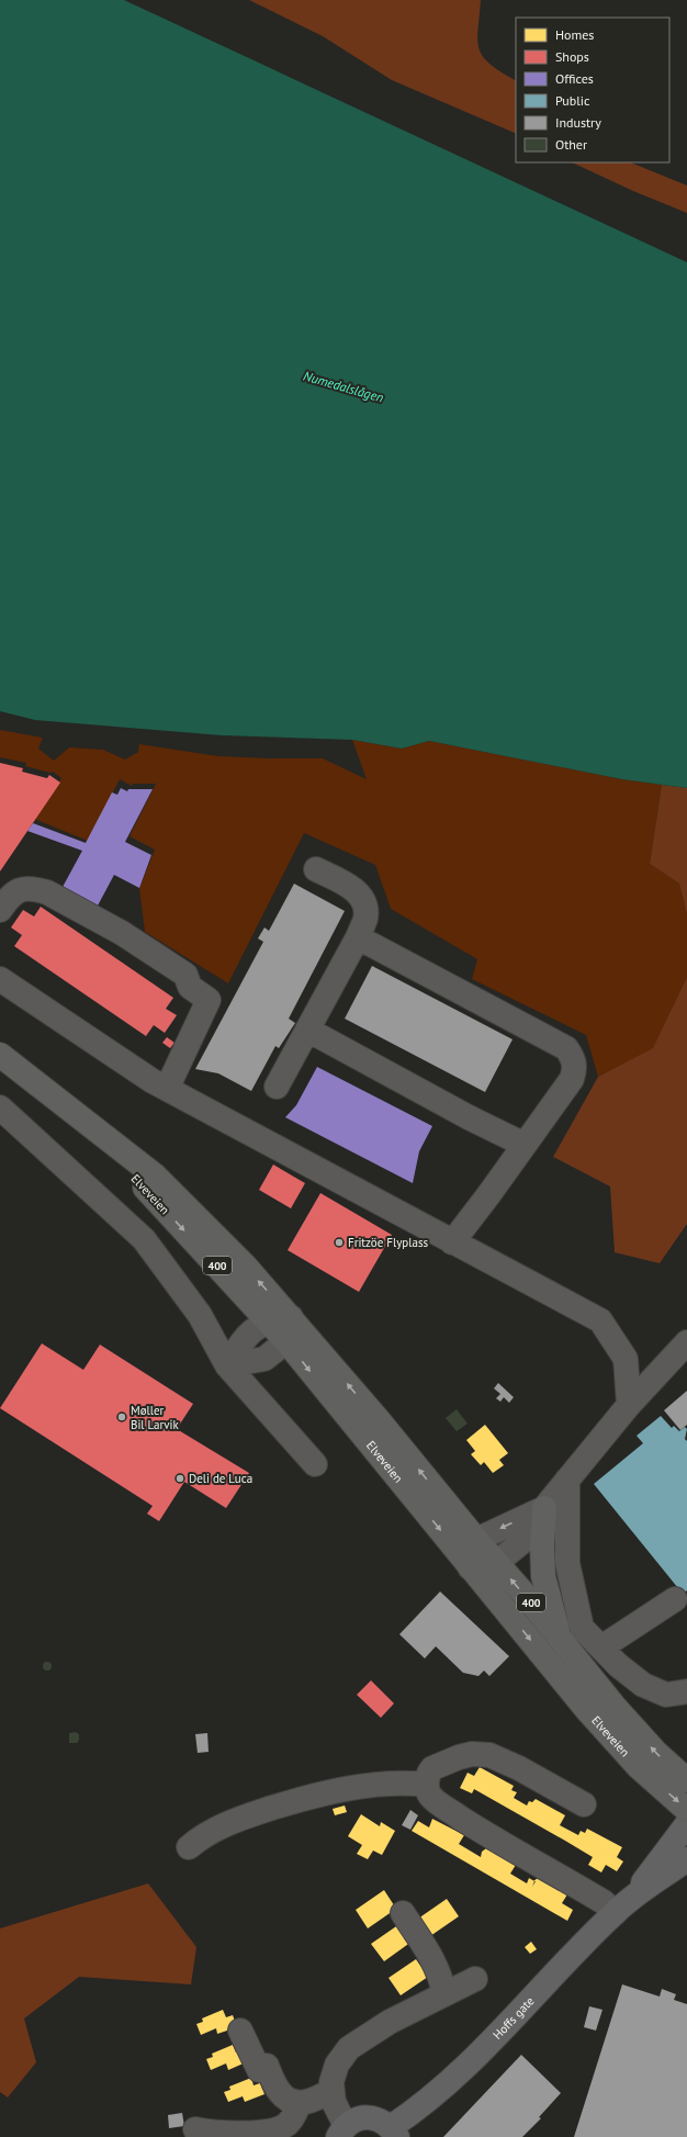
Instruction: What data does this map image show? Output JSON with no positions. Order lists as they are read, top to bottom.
{
  "streets": {
    "highway": ["Elveveien", "400"],
    "main road": ["Hoffs gate"]
  },
  "crossings": [
    ["Elveveien", "400"]
  ],
  "water": ["Numedalslågen"],
  "places": ["Fritzöe Flyplass", "Møller Bil Larvik", "Deli de Luca"],
  "legend": [
    "Homes",
    "Shops",
    "Offices",
    "Public",
    "Industry",
    "Other"
  ]
}
